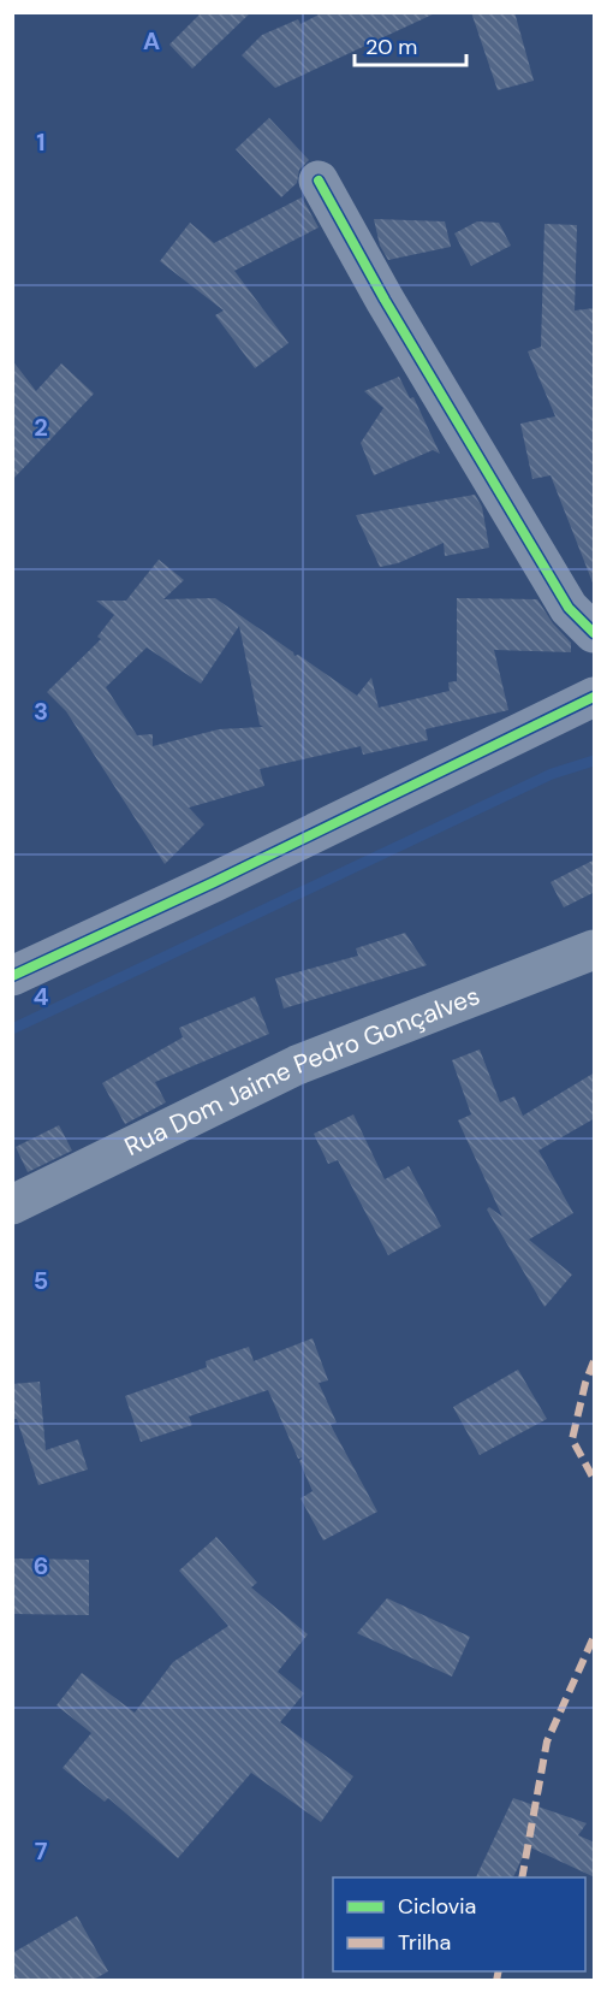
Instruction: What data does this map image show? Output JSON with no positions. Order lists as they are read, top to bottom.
{
  "streets": {
    "main road": ["Rua Dom Jaime Pedro Gonçalves"]
  },
  "legend": ["Ciclovia", "Trilha"],
  "scale_bar": "20 m",
  "grid": {
    "columns": ["A"],
    "rows": [
      "1",
      "2",
      "3",
      "4",
      "5",
      "6",
      "7"
    ]
  }
}
